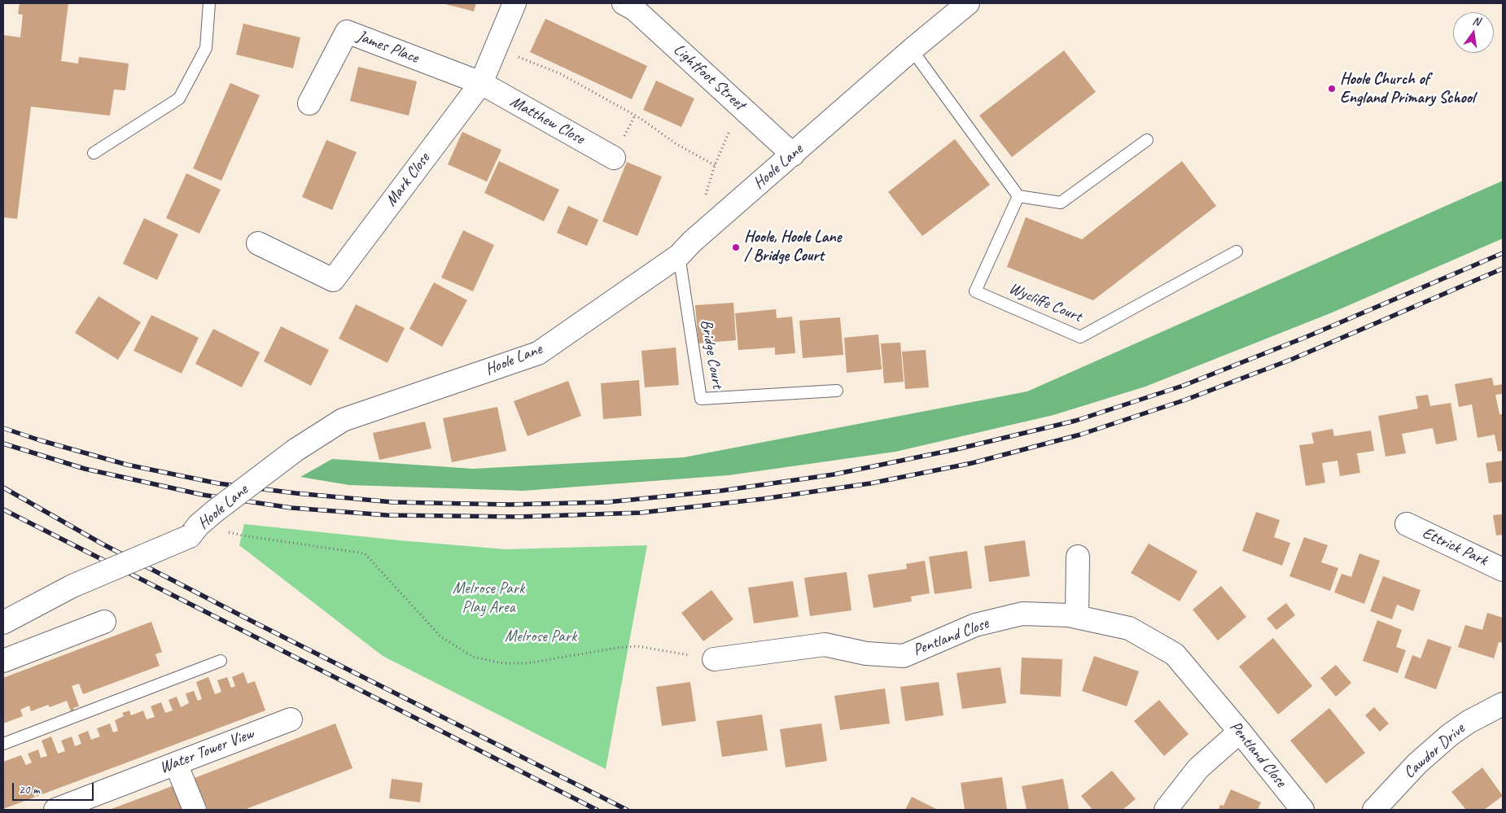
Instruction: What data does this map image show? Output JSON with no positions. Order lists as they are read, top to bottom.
{
  "streets": {
    "street": [
      "James Place",
      "Lightfoot Street",
      "Matthew Close",
      "Hoole Lane",
      "Mark Close",
      "Ettrick Park",
      "Pentland Close",
      "Water Tower View",
      "Cawdor Drive"
    ],
    "lane": ["Wycliffe Court", "Bridge Court"]
  },
  "crossings": [
    ["James Place", "Matthew Close"],
    ["James Place", "Mark Close"],
    ["Lightfoot Street", "Hoole Lane"],
    ["Matthew Close", "Mark Close"],
    ["Hoole Lane", "Bridge Court"]
  ],
  "parks": ["Melrose Park Play Area", "Melrose Park"],
  "places": ["Hoole Church of England Primary School", "Hoole, Hoole Lane / Bridge Court"],
  "scale_bar": "20 m",
  "north": "top"
}
